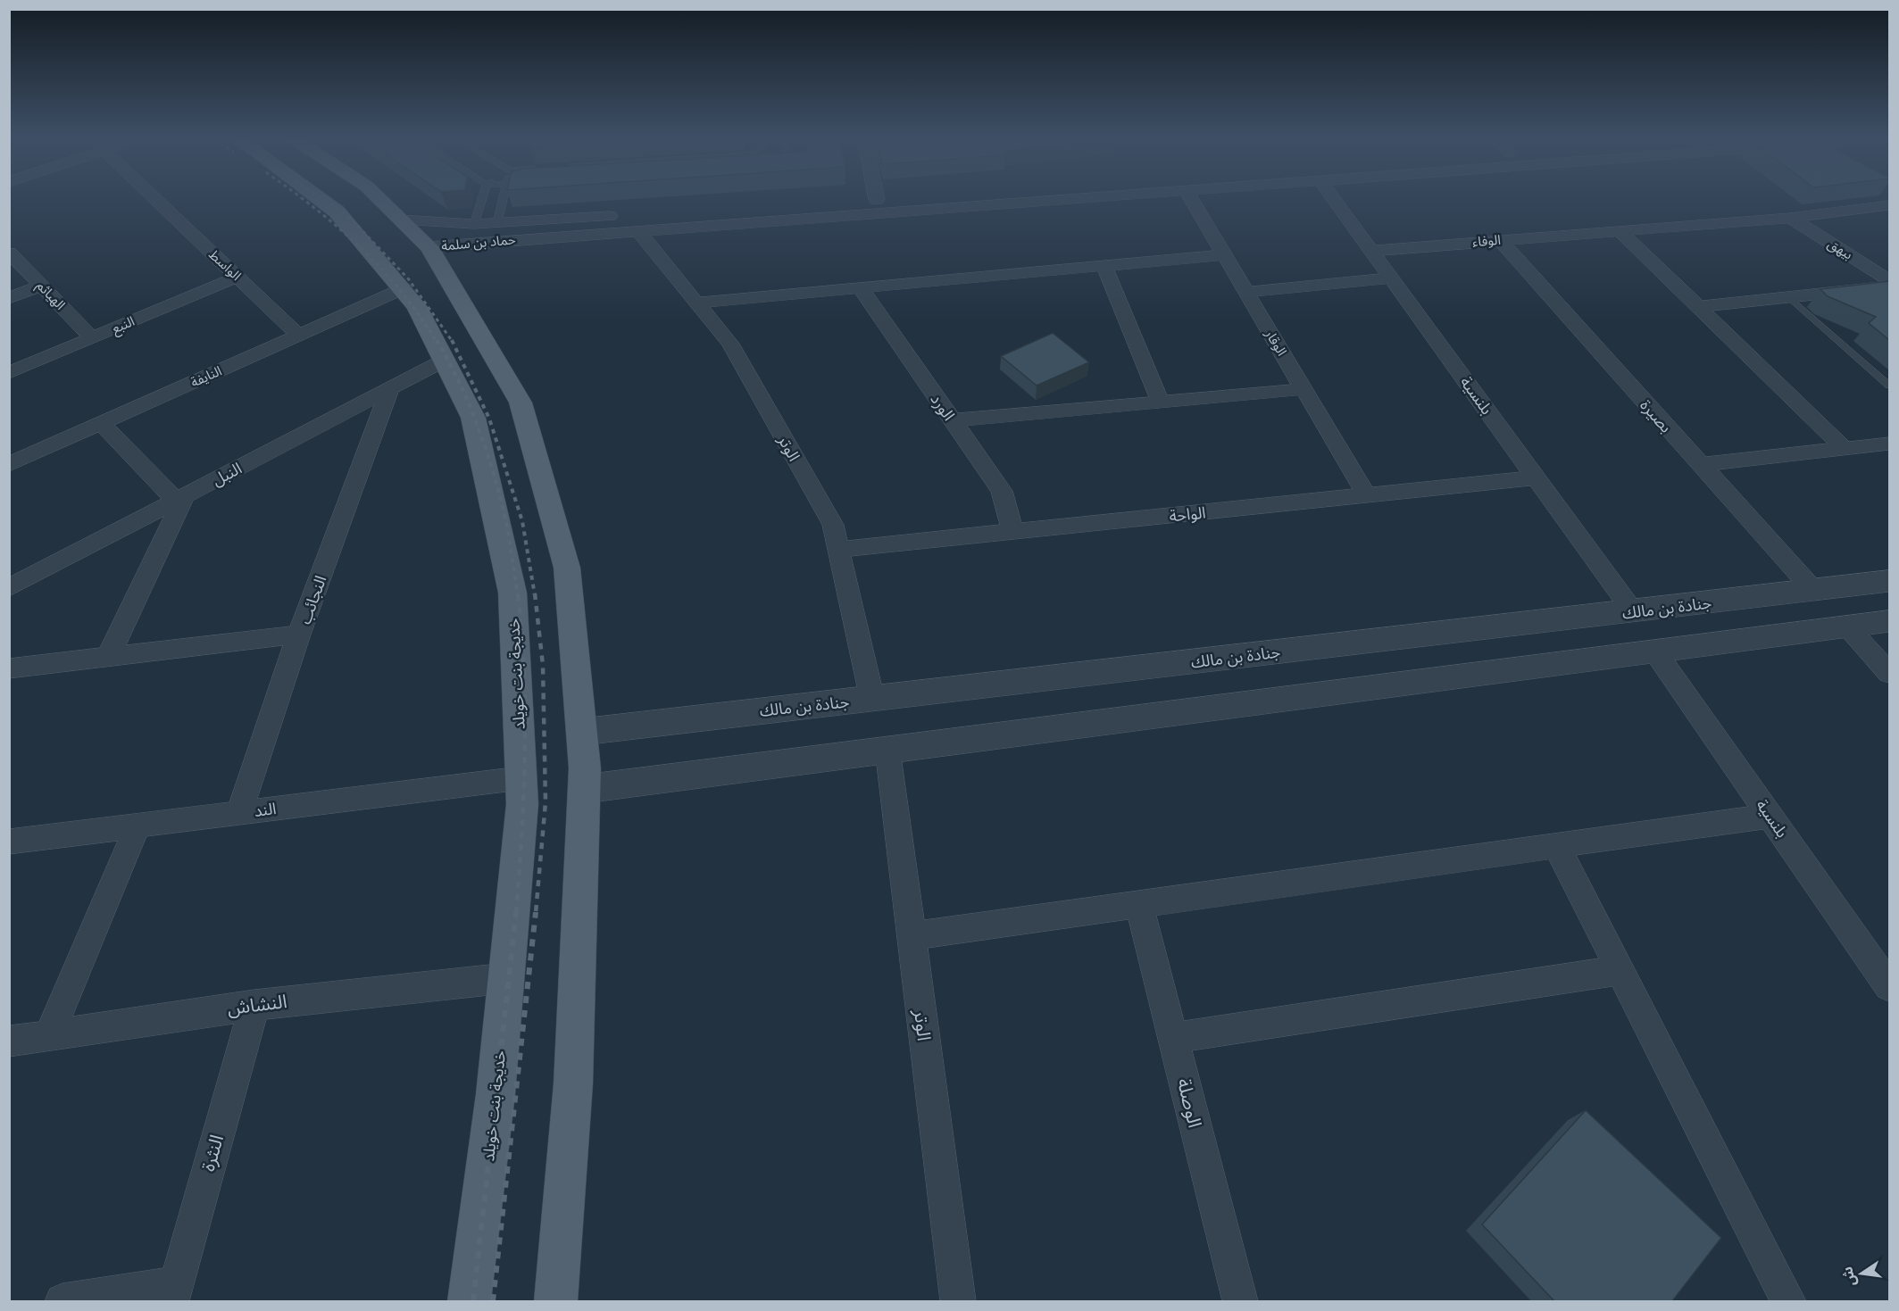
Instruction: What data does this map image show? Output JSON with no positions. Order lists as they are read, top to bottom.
{
  "streets": {
    "main road": ["خديجة بنت خويلد"],
    "street": [
      "الوفاء",
      "حماد بن سلمة",
      "بيهق",
      "الواسط",
      "الهياثم",
      "النبع",
      "الوقار",
      "النايفة",
      "بلنسية",
      "الورد",
      "بصيرة",
      "الوتر",
      "النبل",
      "الواحة",
      "النجائب",
      "جنادة بن مالك",
      "الند",
      "النشاش",
      "الوصلة",
      "النثرة"
    ]
  },
  "crossings": [
    ["الوفاء", "بيهق"],
    ["الوفاء", "بلنسية"],
    ["الوفاء", "بصيرة"],
    ["حماد بن سلمة", "الوتر"],
    ["الواسط", "النبع"],
    ["الواسط", "النايفة"],
    ["الهياثم", "النبع"],
    ["الوقار", "الواحة"],
    ["النايفة", "خديجة بنت خويلد"],
    ["بلنسية", "الواحة"],
    ["بلنسية", "جنادة بن مالك"],
    ["الورد", "الواحة"],
    ["بصيرة", "جنادة بن مالك"],
    ["الوتر", "الواحة"],
    ["الوتر", "جنادة بن مالك"],
    ["النبل", "النجائب"],
    ["النبل", "خديجة بنت خويلد"],
    ["النجائب", "الند"],
    ["خديجة بنت خويلد", "الند"],
    ["خديجة بنت خويلد", "النشاش"],
    ["النشاش", "النثرة"]
  ],
  "north": "left"
}
